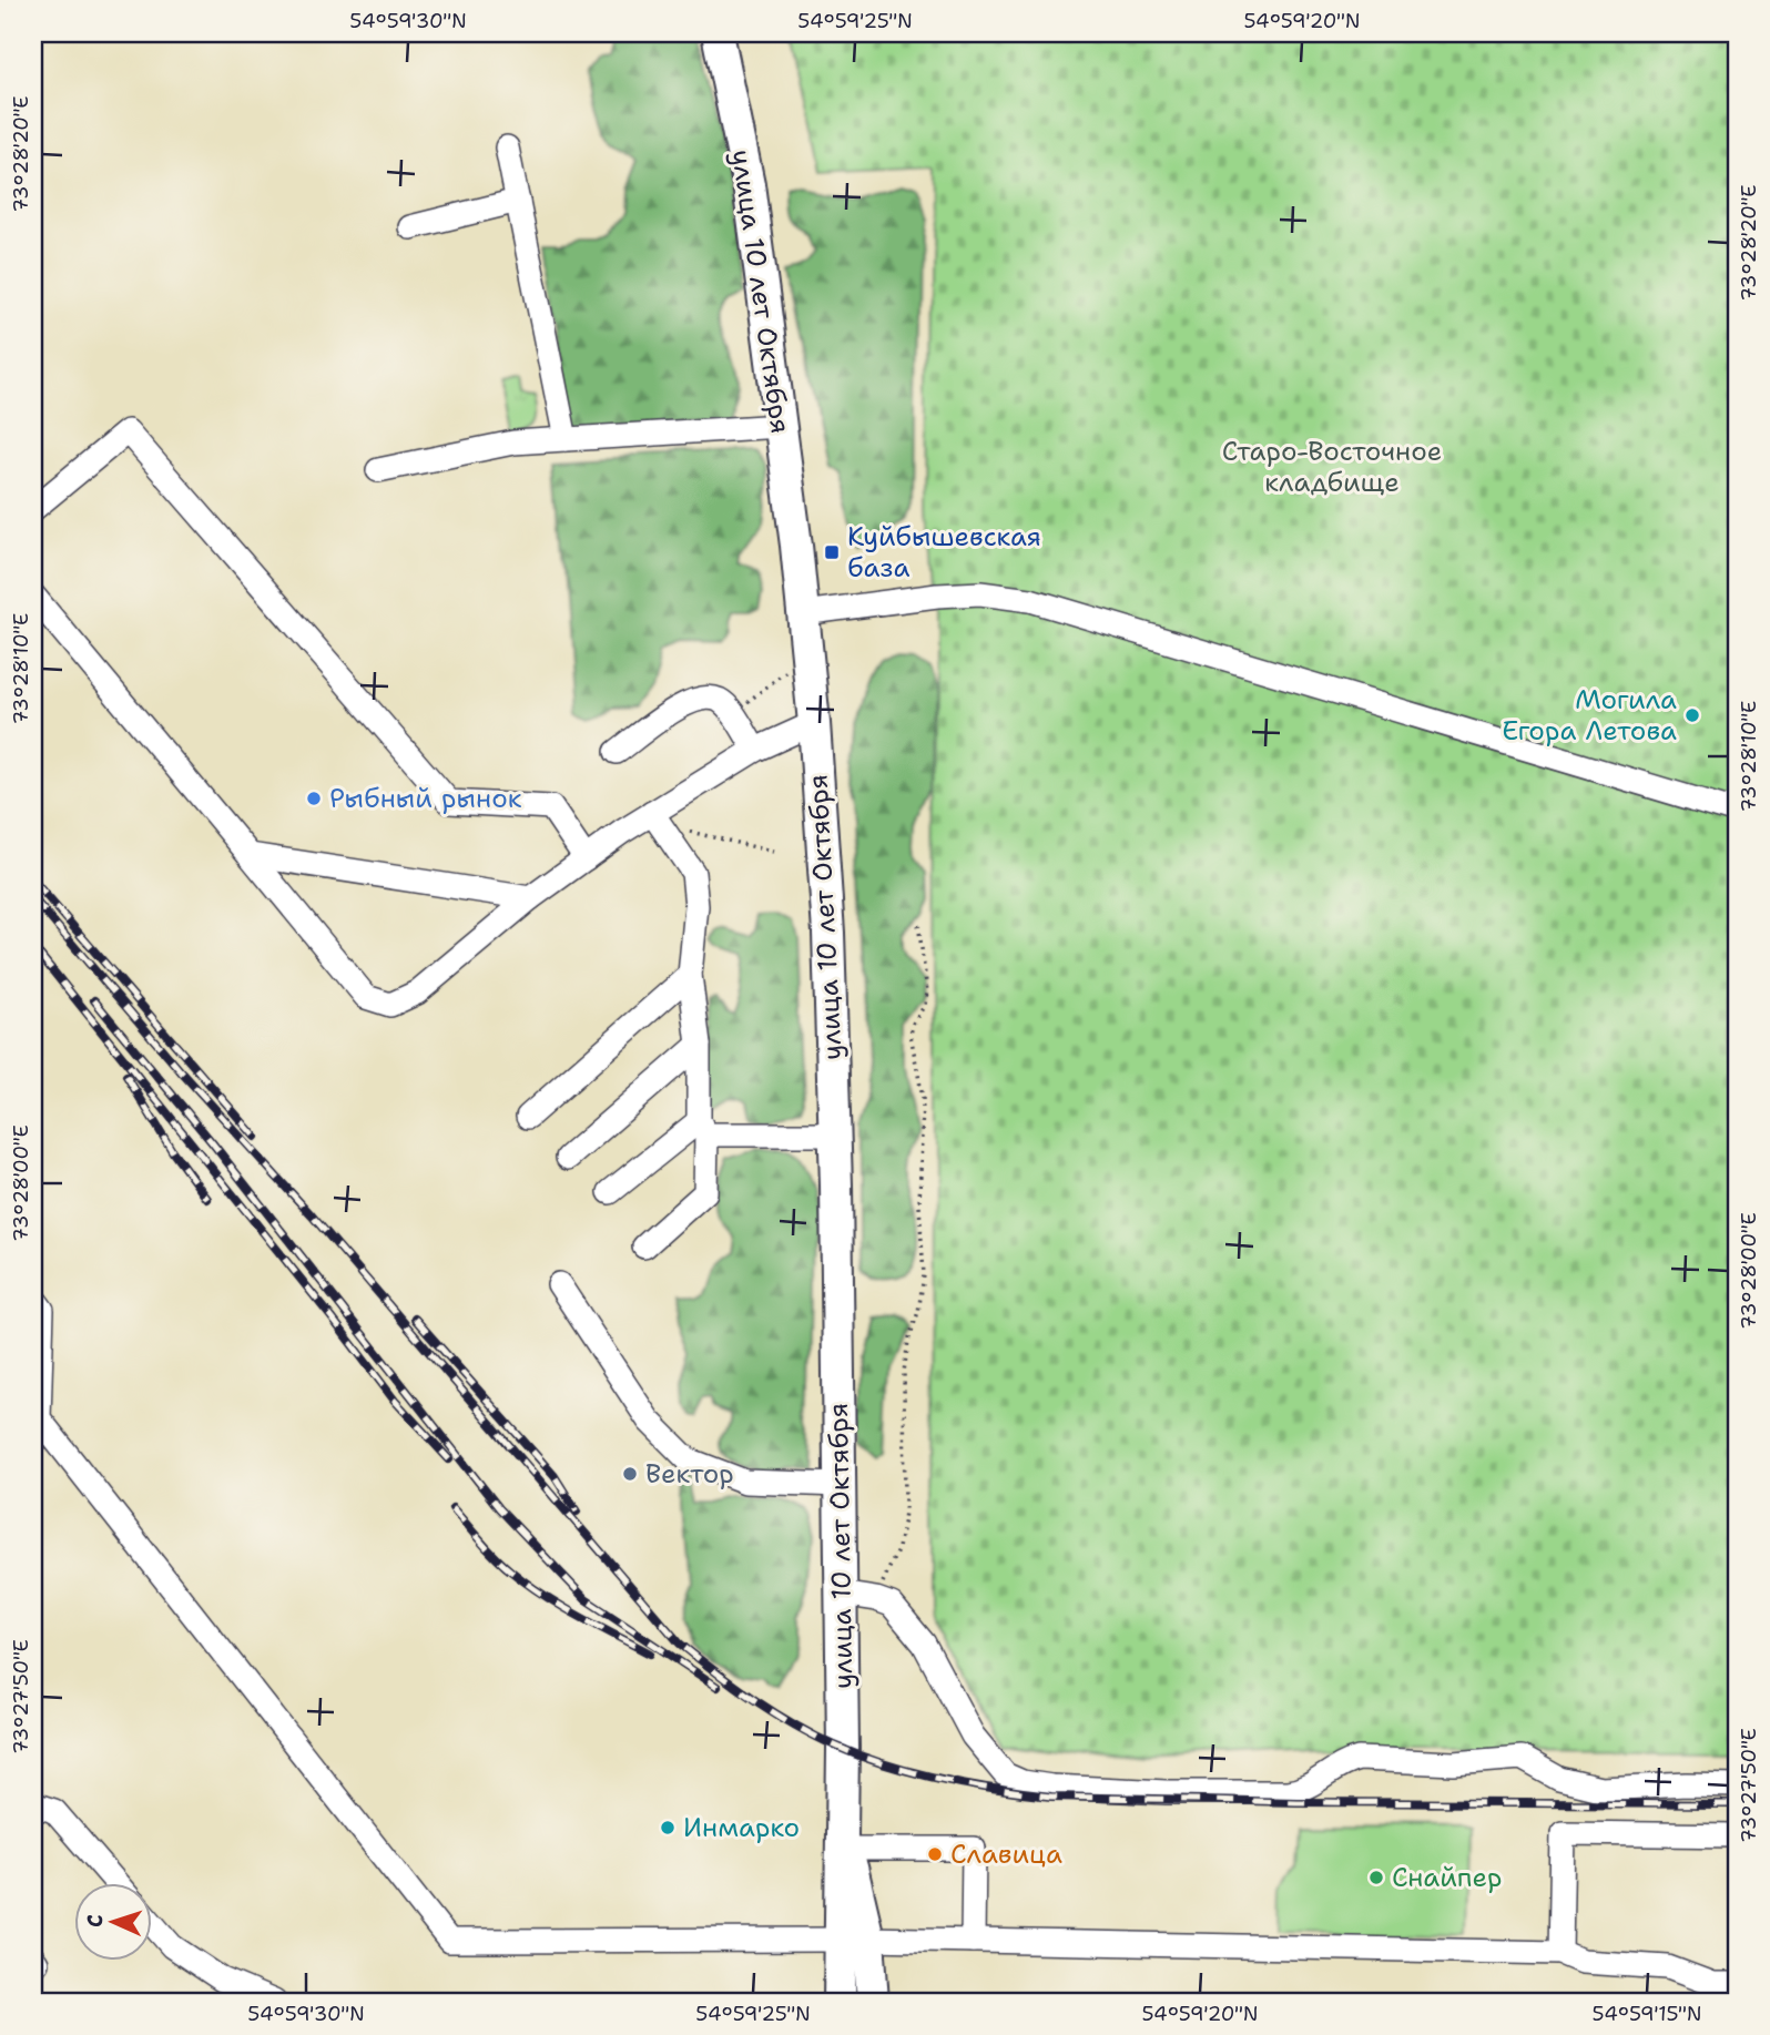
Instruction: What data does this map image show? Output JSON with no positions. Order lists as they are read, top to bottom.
{
  "streets": {
    "main road": ["улица 10 лет Октября"]
  },
  "parks": ["Старо-Восточное кладбище"],
  "places": {
    "transit": ["Куйбышевская база"],
    "other": [
      "Могила Егора Летова",
      "Рыбный рынок",
      "Вектор",
      "Инмарко",
      "Славица",
      "Снайпер"
    ]
  },
  "north": "left",
  "coordinates": [
    "54°59'30\"N",
    "54°59'25\"N",
    "54°59'20\"N",
    "73°28'20\"E",
    "73°28'10\"E",
    "73°28'00\"E",
    "73°27'50\"E",
    "54°59'15\"N"
  ]
}
